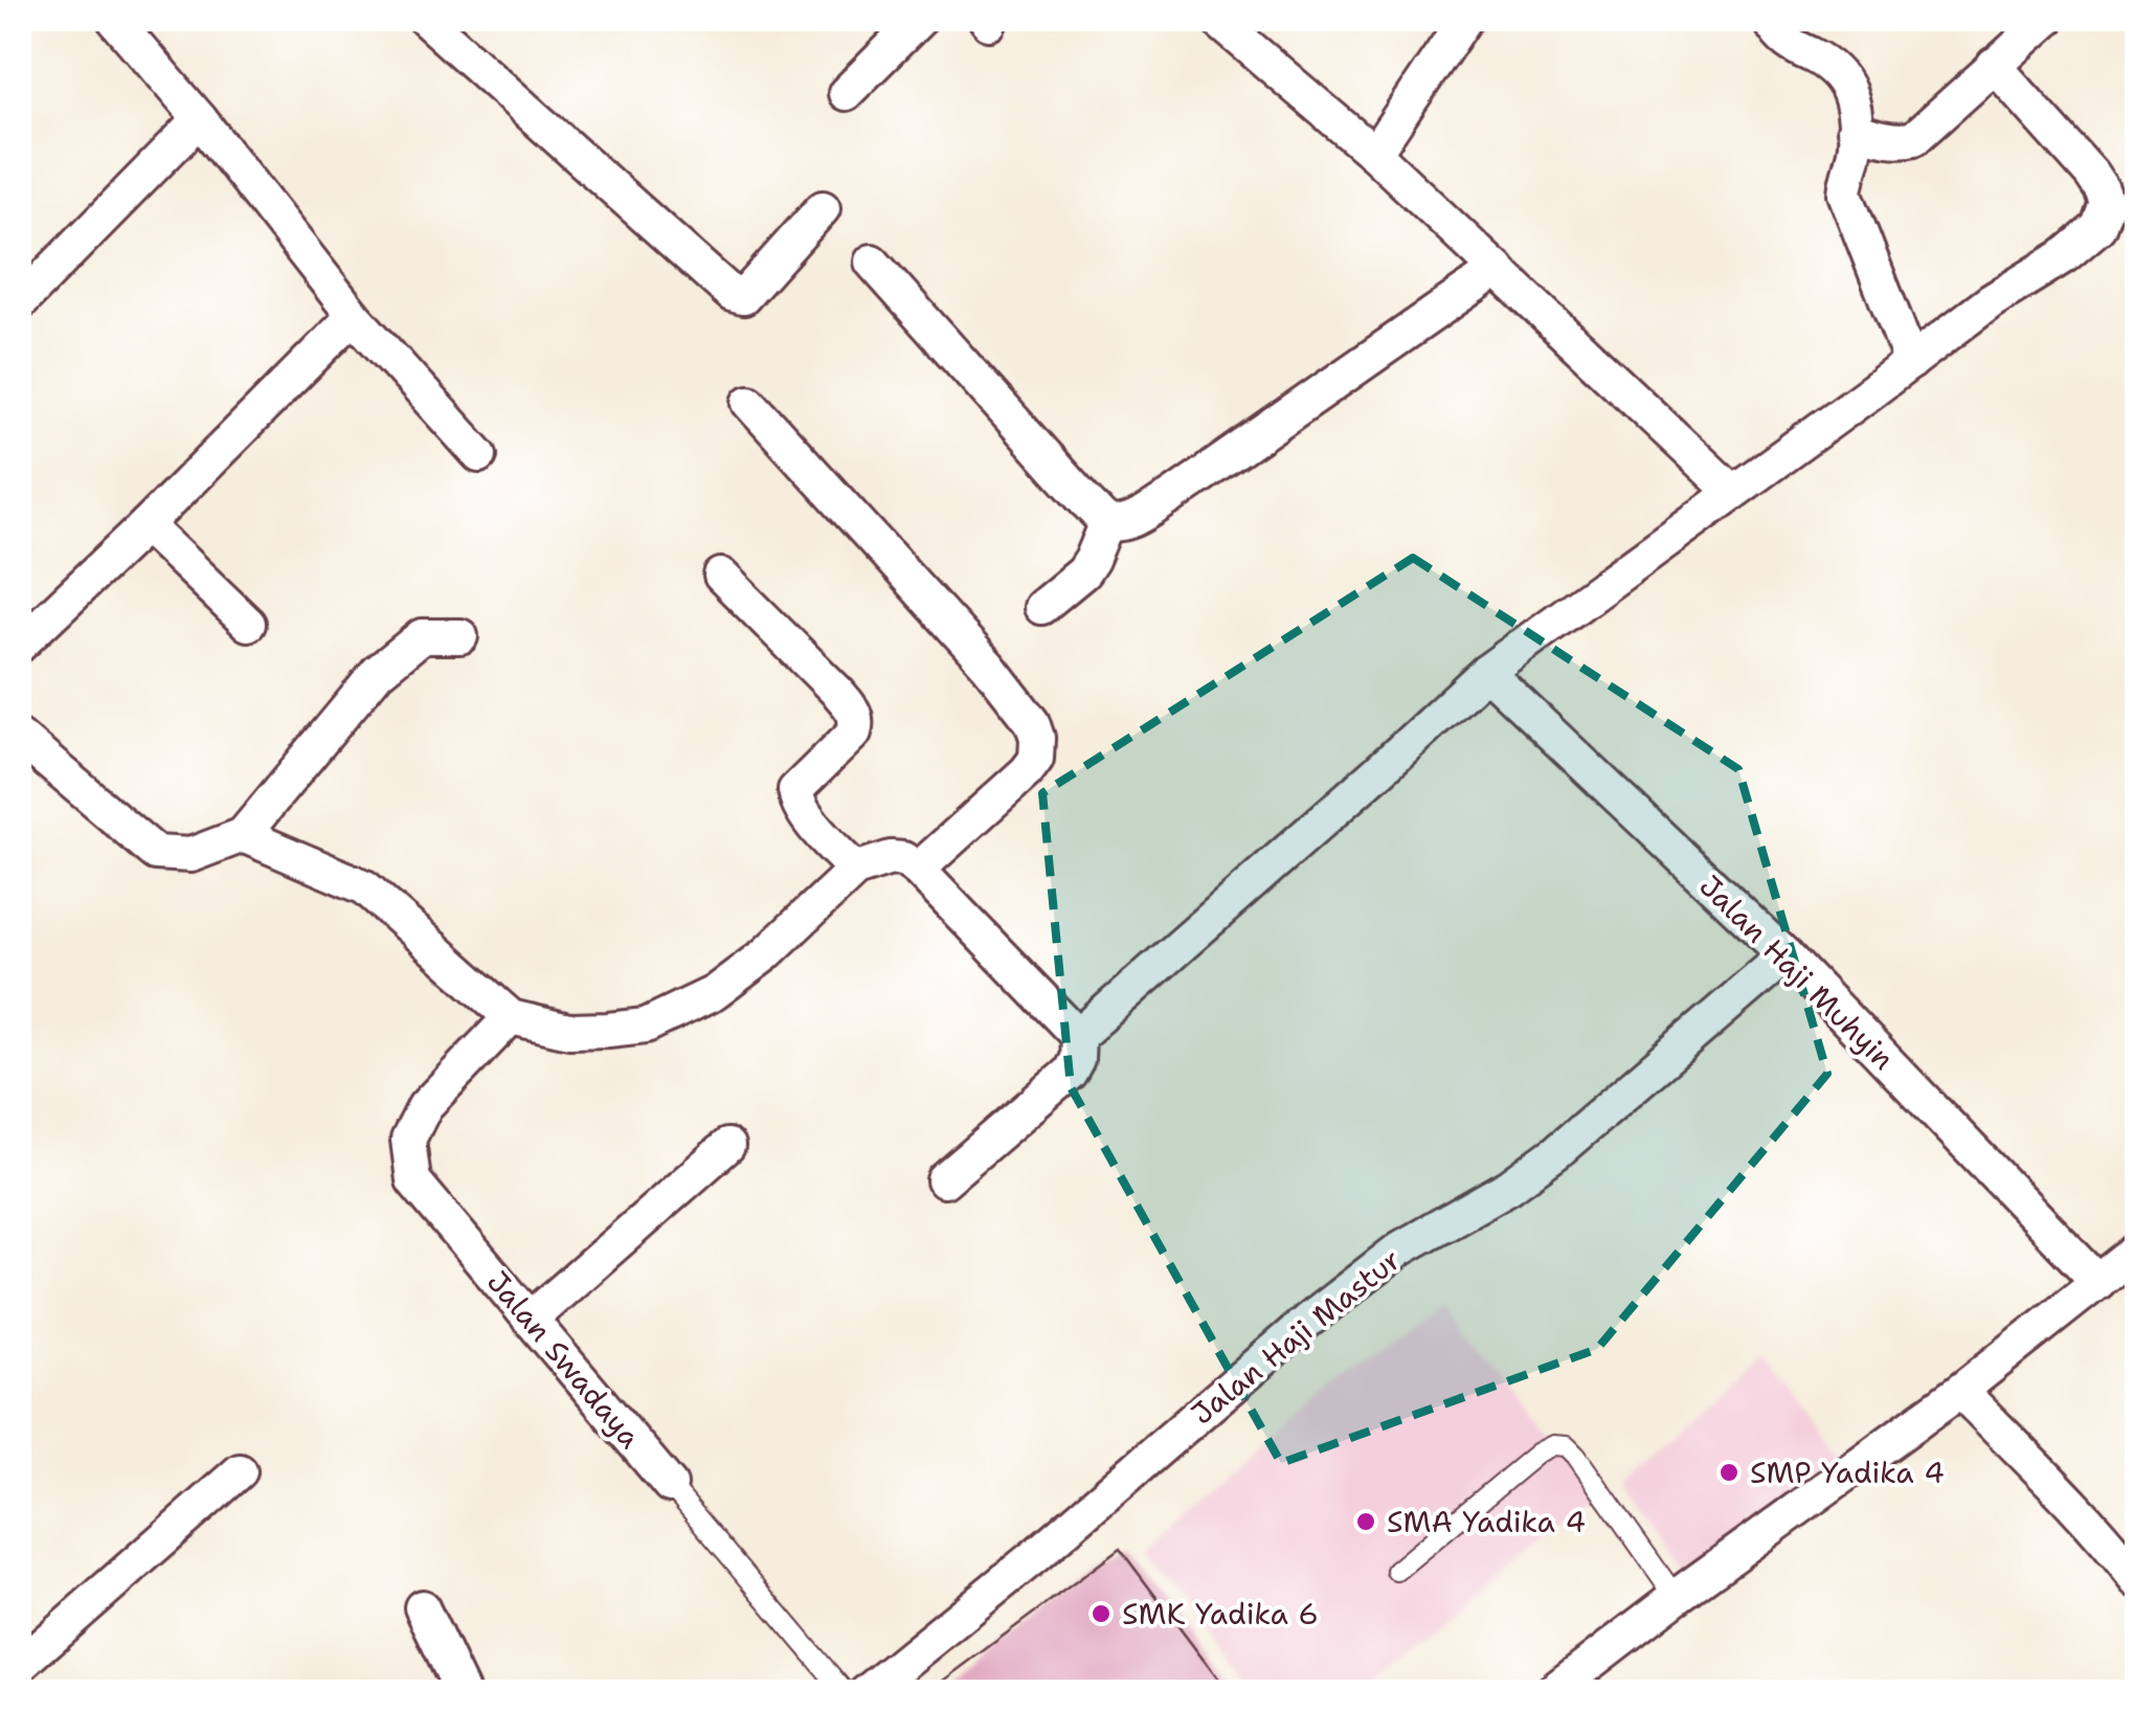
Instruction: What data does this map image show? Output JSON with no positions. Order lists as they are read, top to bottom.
{
  "streets": {
    "street": ["Jalan Haji Muhyin", "Jalan Haji Mastur", "Jalan Swadaya"]
  },
  "crossings": [
    ["Jalan Haji Muhyin", "Jalan Haji Mastur"]
  ],
  "places": ["SMP Yadika 4", "SMA Yadika 4", "SMK Yadika 6"]
}
